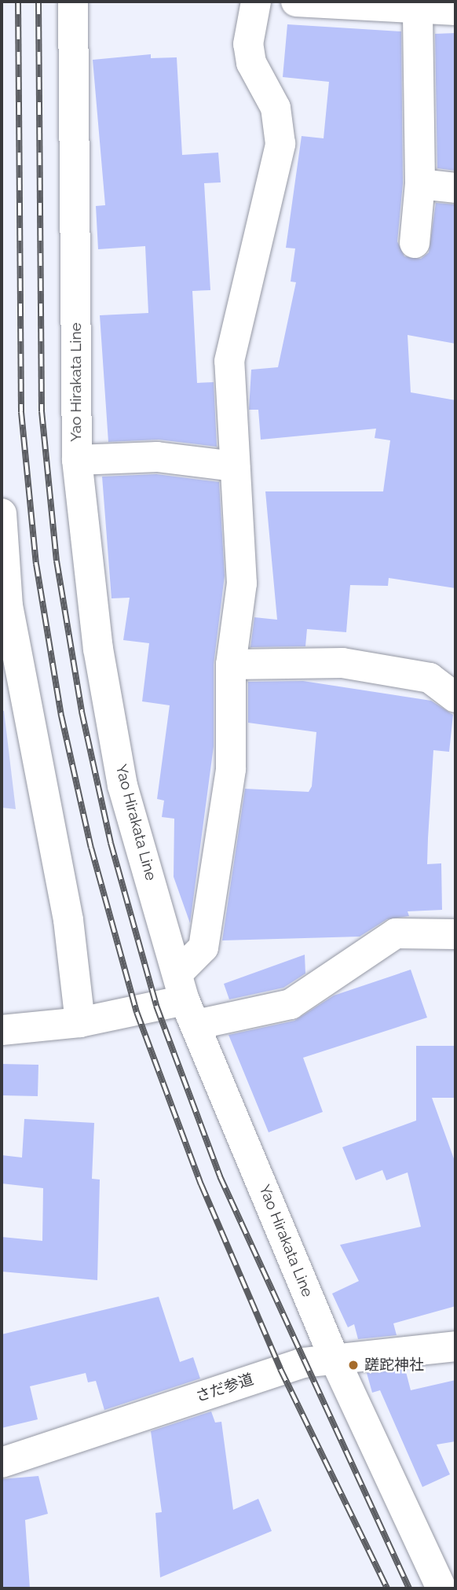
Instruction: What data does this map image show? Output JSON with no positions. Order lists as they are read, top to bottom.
{
  "streets": {
    "street": ["Yao Hirakata Line", "さだ参道"]
  },
  "crossings": [
    ["Yao Hirakata Line", "さだ参道"]
  ],
  "places": ["蹉跎神社"]
}
